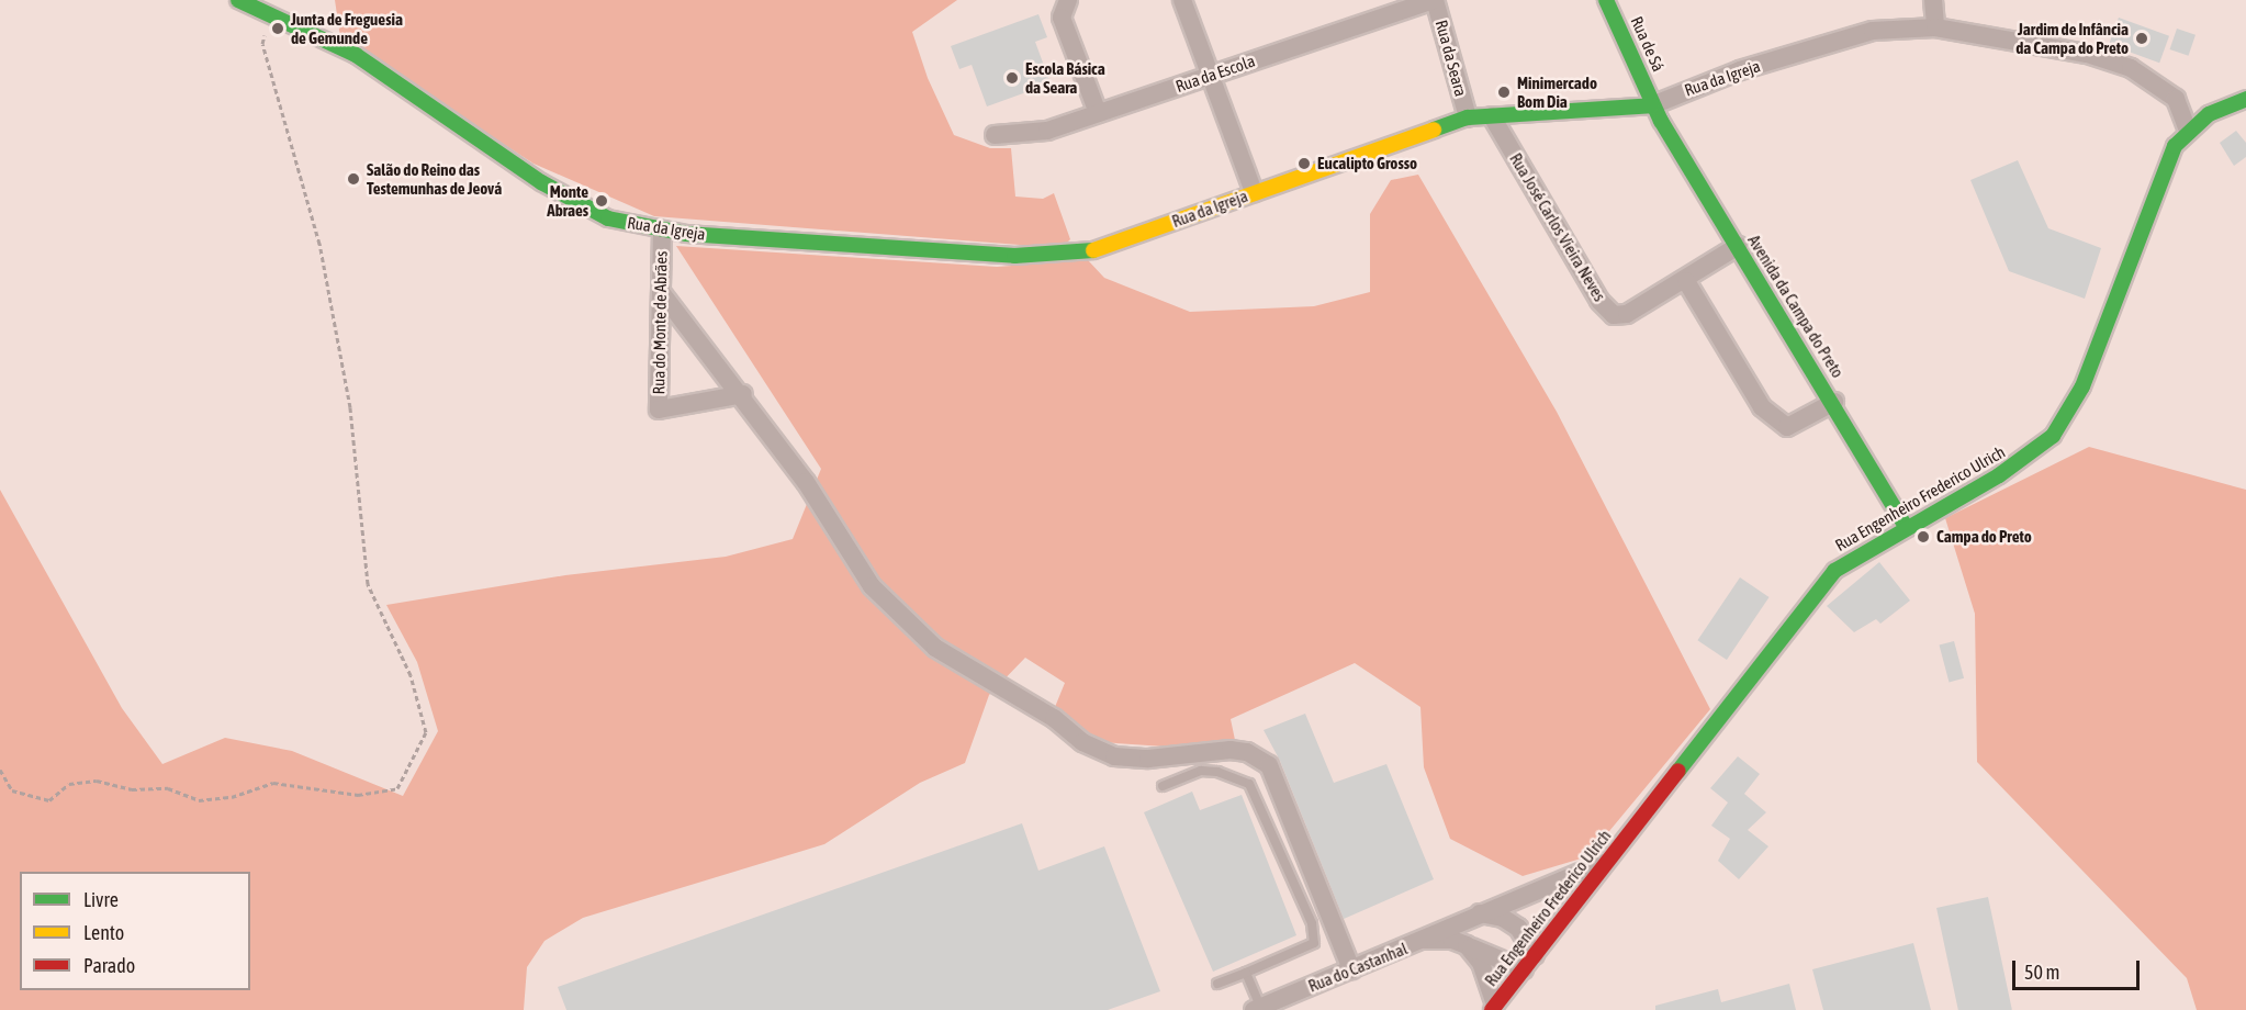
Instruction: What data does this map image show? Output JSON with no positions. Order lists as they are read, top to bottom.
{
  "streets": {
    "street": [
      "Rua de Sá",
      "Rua da Seara",
      "Rua da Escola",
      "Rua da Igreja",
      "Rua José Carlos Vieira Neves",
      "Avenida da Campa do Preto",
      "Rua do Monte de Abrães",
      "Rua Engenheiro Frederico Ulrich",
      "Rua do Castanhal"
    ]
  },
  "crossings": [
    ["Rua de Sá", "Rua da Igreja"],
    ["Rua de Sá", "Avenida da Campa do Preto"],
    ["Rua da Seara", "Rua da Escola"],
    ["Rua da Seara", "Rua da Igreja"],
    ["Rua da Igreja", "Rua José Carlos Vieira Neves"],
    ["Rua da Igreja", "Avenida da Campa do Preto"],
    ["Rua da Igreja", "Rua do Monte de Abrães"],
    ["Rua da Igreja", "Rua Engenheiro Frederico Ulrich"],
    ["Rua José Carlos Vieira Neves", "Avenida da Campa do Preto"],
    ["Avenida da Campa do Preto", "Rua Engenheiro Frederico Ulrich"],
    ["Rua Engenheiro Frederico Ulrich", "Rua do Castanhal"]
  ],
  "places": [
    "Junta de Freguesia de Gemunde",
    "Jardim de Infância da Campa do Preto",
    "Escola Básica da Seara",
    "Minimercado Bom Dia",
    "Eucalipto Grosso",
    "Salão do Reino das Testemunhas de Jeová",
    "Monte Abraes",
    "Campa do Preto"
  ],
  "legend": ["Livre", "Lento", "Parado"],
  "scale_bar": "50 m"
}
